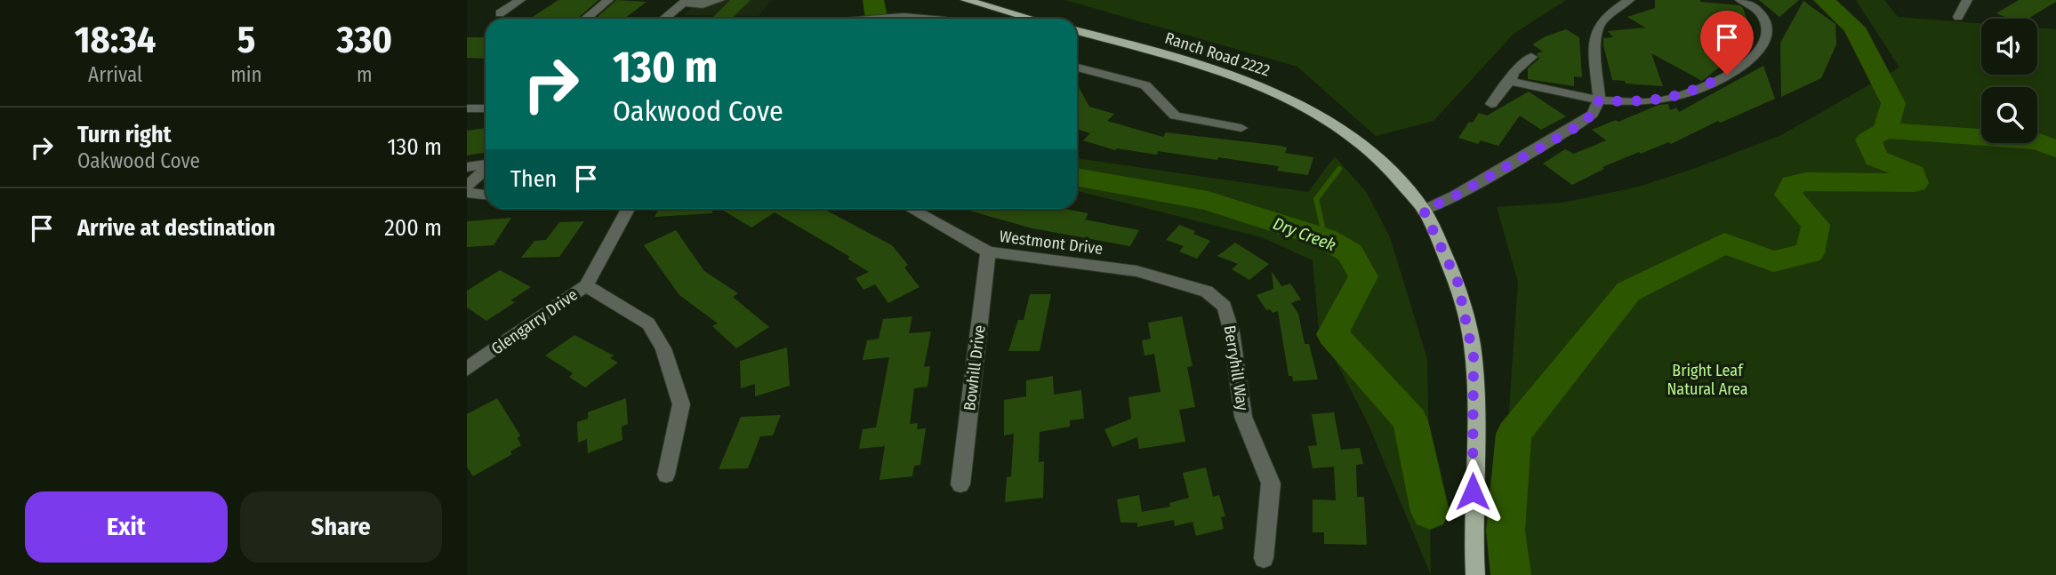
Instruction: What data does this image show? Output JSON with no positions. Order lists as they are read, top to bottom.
{
  "streets": {
    "main road": ["Ranch Road 2222"],
    "street": [
      "Westmont Drive",
      "Glengarry Drive",
      "Bowhill Drive",
      "Berryhill Way"
    ]
  },
  "crossings": [
    ["Westmont Drive", "Bowhill Drive"],
    ["Westmont Drive", "Berryhill Way"]
  ],
  "water": ["Dry Creek"],
  "parks": ["Bright Leaf Natural Area"],
  "page": {
    "eta": [
      "18:34",
      "Arrival",
      "5",
      "min",
      "330",
      "m"
    ],
    "turn": ["130 m", "Oakwood Cove"],
    "list": [
      {
        "name": "Turn right",
        "note": "Oakwood Cove",
        "value": "130 m"
      },
      {
        "name": "Arrive at destination",
        "value": "200 m"
      }
    ],
    "then": "Then",
    "buttons": ["Exit", "Share"]
  }
}
